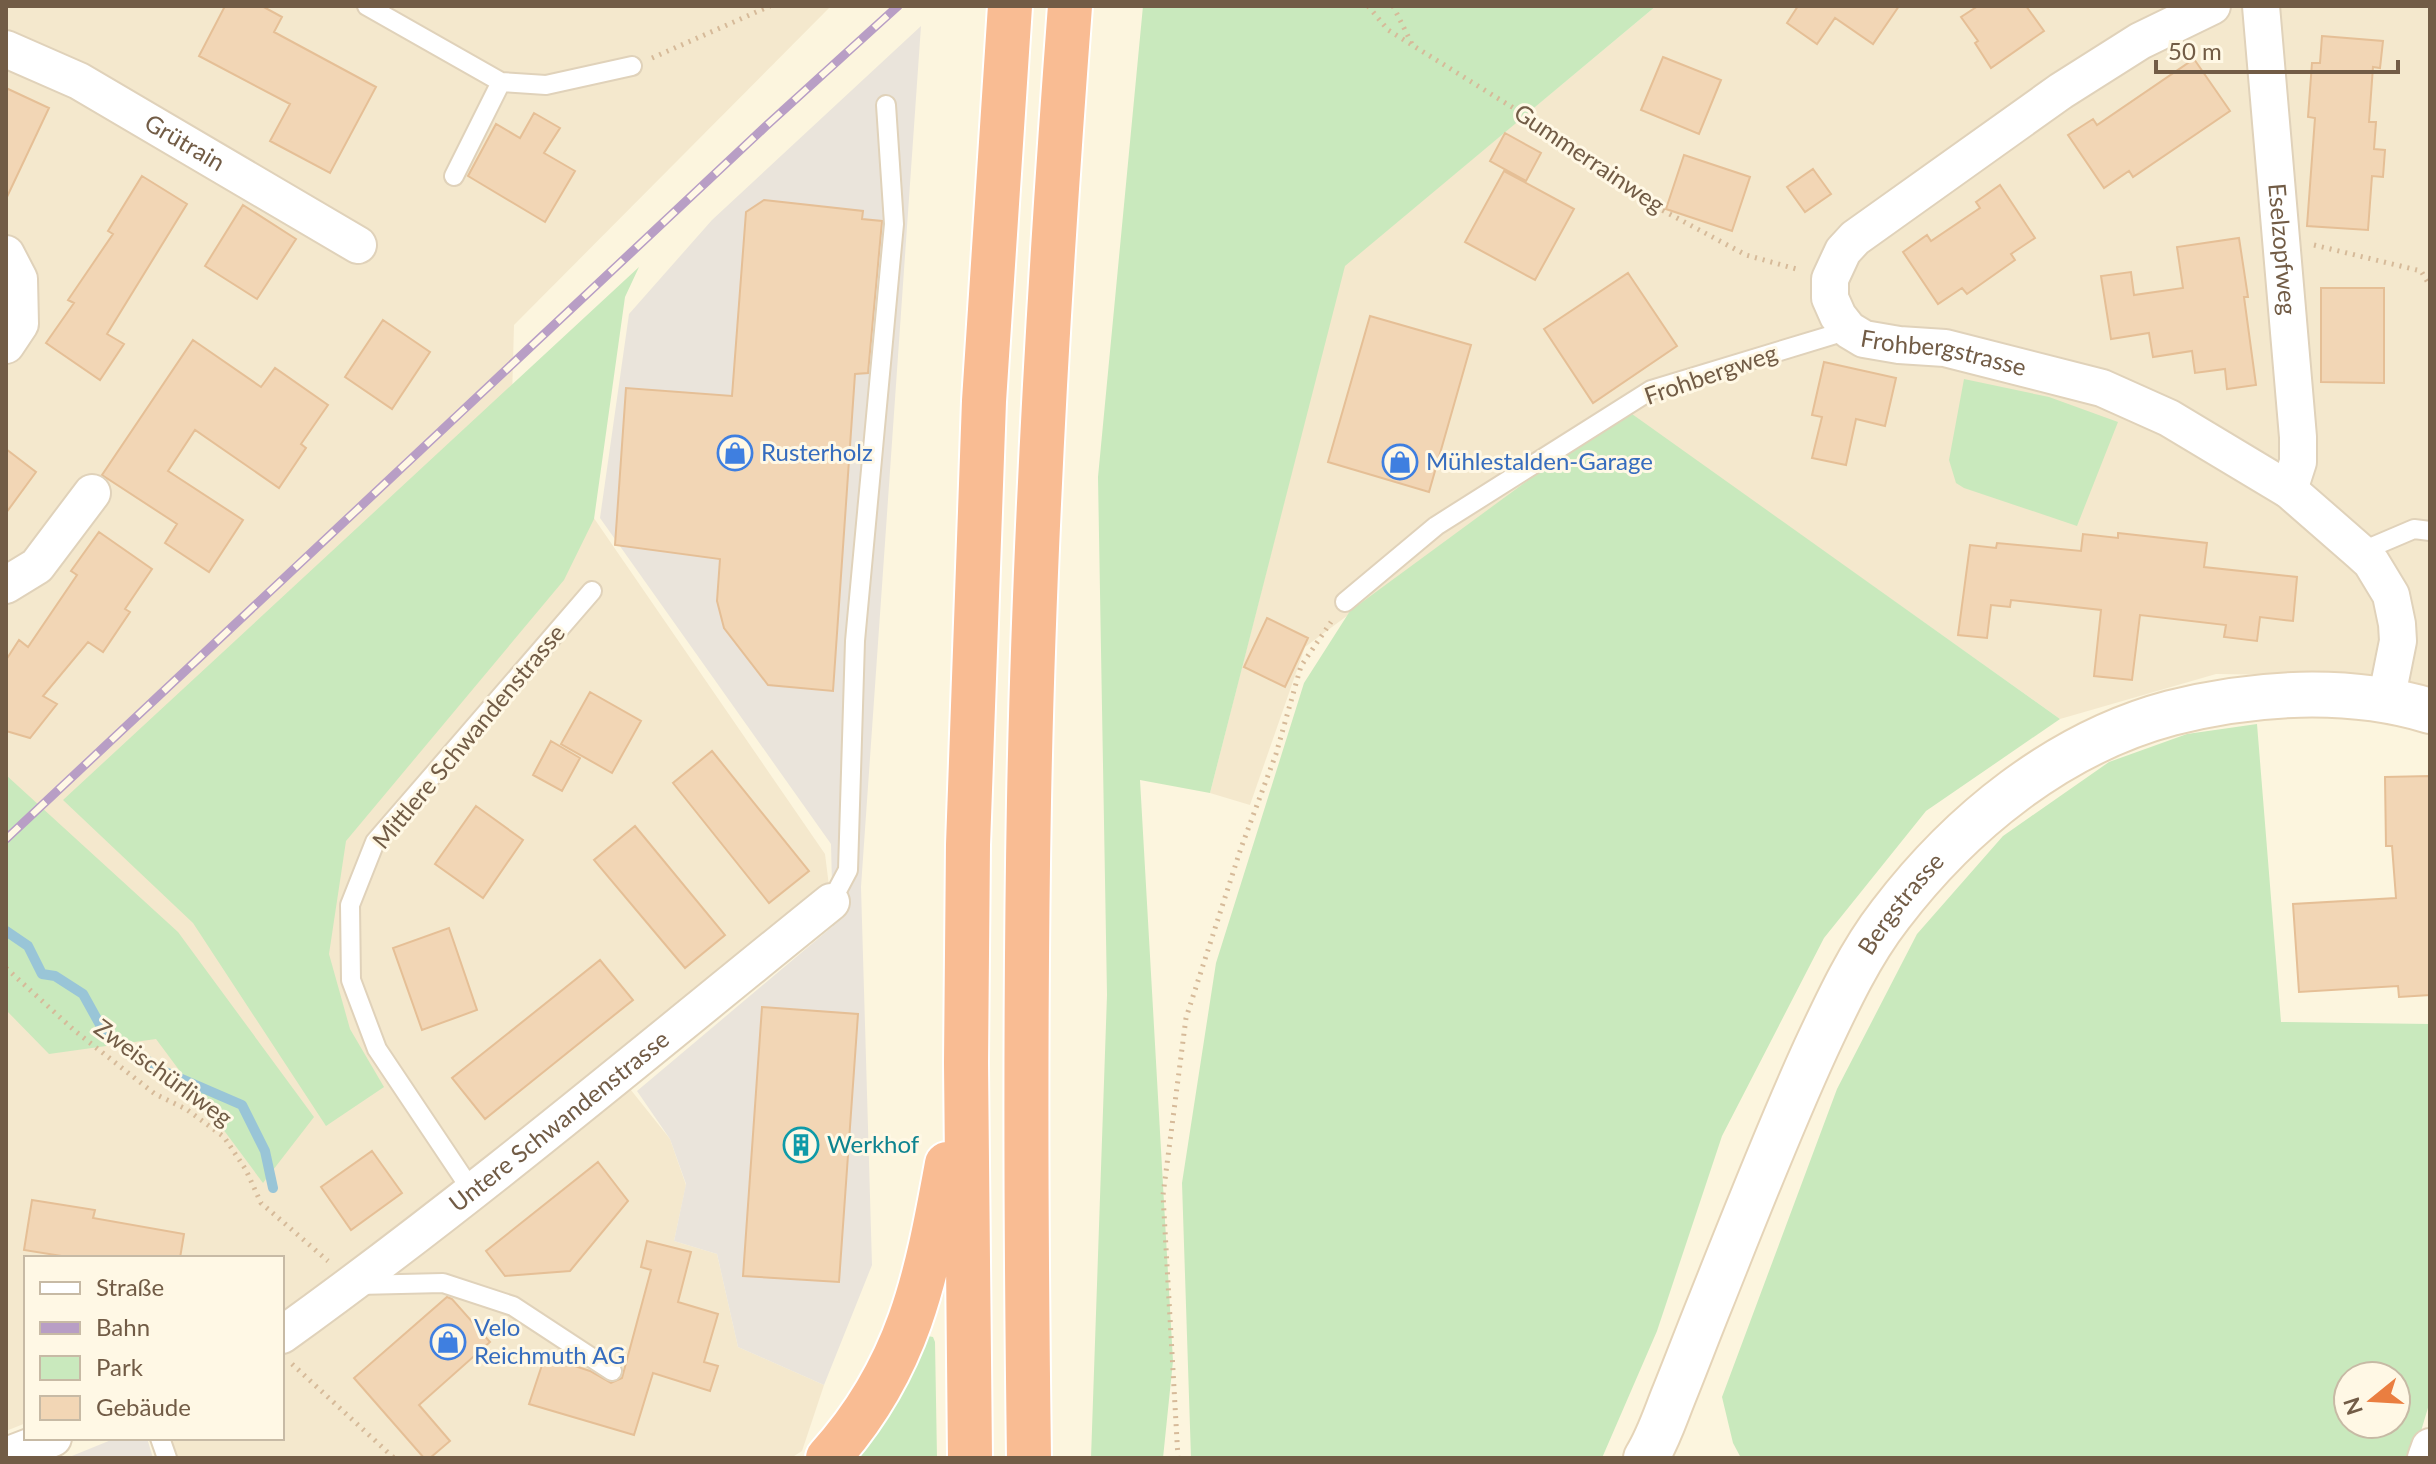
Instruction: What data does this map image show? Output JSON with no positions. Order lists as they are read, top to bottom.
{
  "streets": {
    "main road": ["Bergstrasse"],
    "street": [
      "Grütrain",
      "Eselzopfweg",
      "Frohbergstrasse",
      "Untere Schwandenstrasse"
    ],
    "lane": ["Frohbergweg", "Mittlere Schwandenstrasse"],
    "path": ["Gummerrainweg", "Zweischürliweg"]
  },
  "crossings": [
    ["Gummerrainweg", "Frohbergstrasse"],
    ["Eselzopfweg", "Frohbergstrasse"],
    ["Frohbergstrasse", "Frohbergweg"],
    ["Frohbergstrasse", "Bergstrasse"],
    ["Mittlere Schwandenstrasse", "Untere Schwandenstrasse"],
    ["Zweischürliweg", "Untere Schwandenstrasse"]
  ],
  "places": {
    "shop": ["Rusterholz", "Mühlestalden-Garage", "Velo Reichmuth AG"],
    "building": ["Werkhof"]
  },
  "legend": [
    "Straße",
    "Bahn",
    "Park",
    "Gebäude"
  ],
  "scale_bar": "50 m",
  "north": "left"
}
